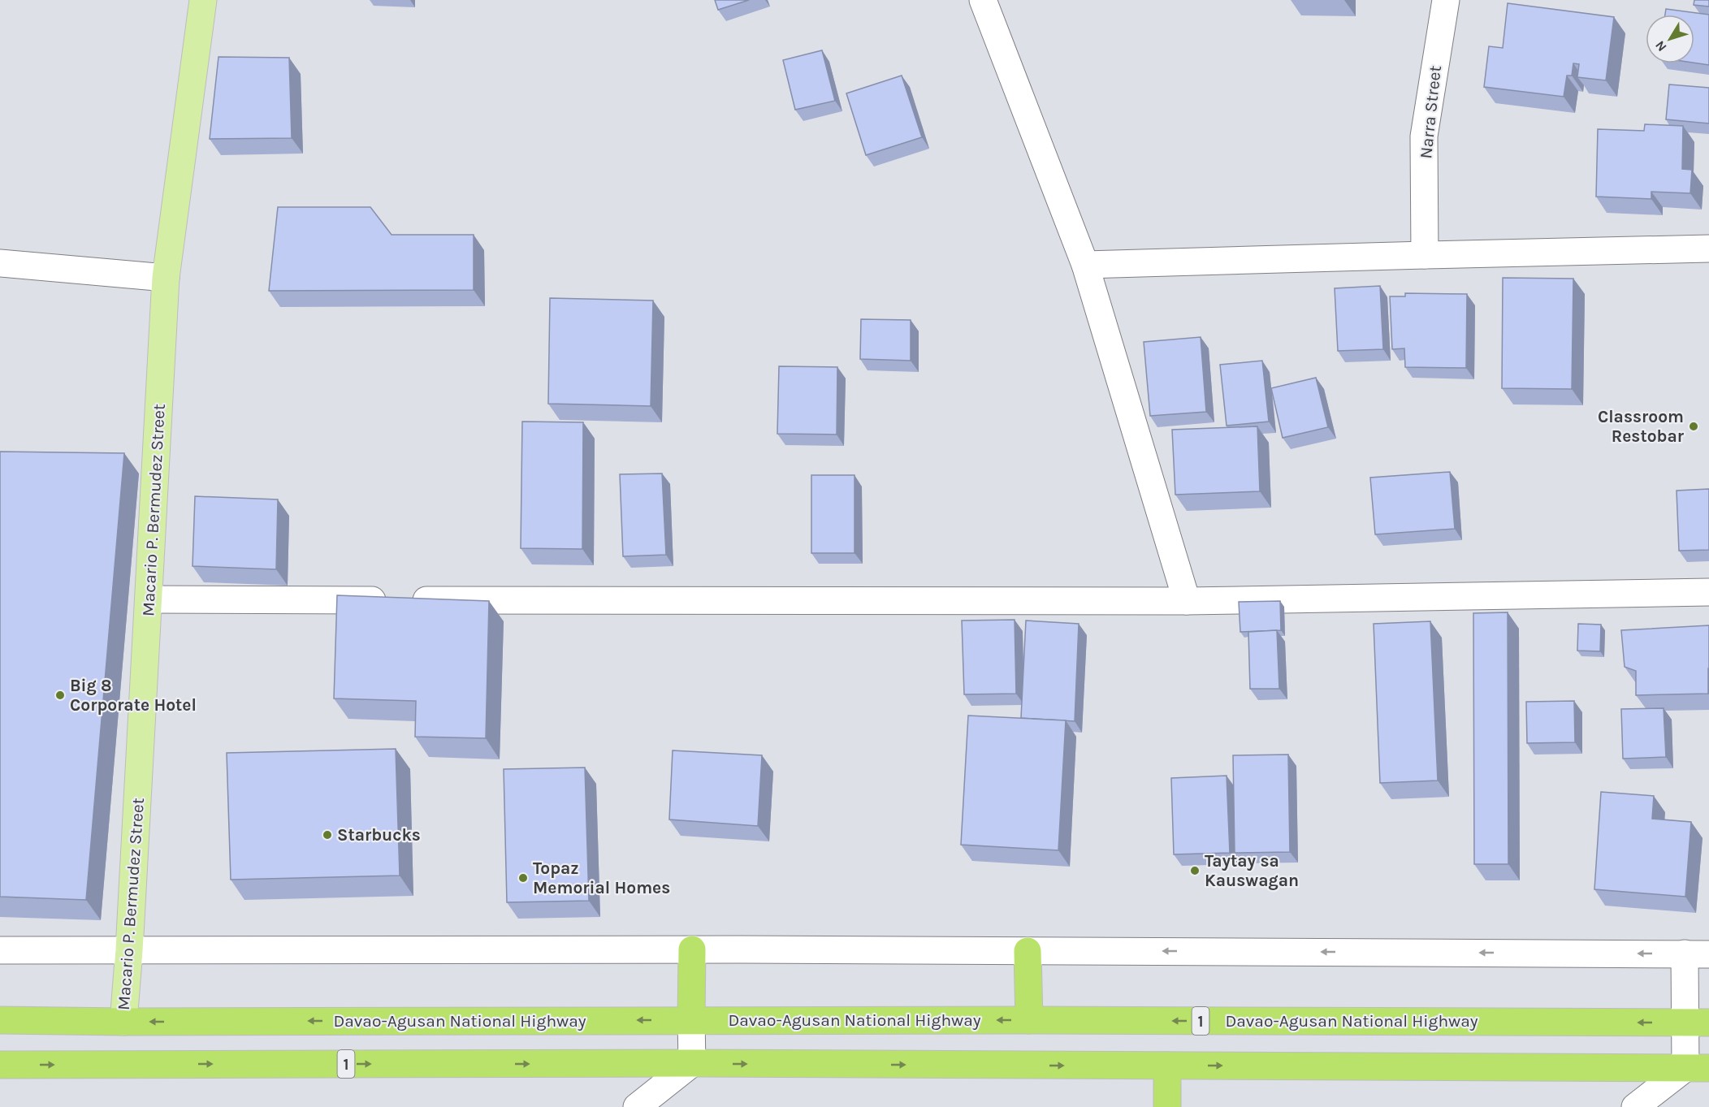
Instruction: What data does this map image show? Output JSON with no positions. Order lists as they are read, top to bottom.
{
  "streets": {
    "highway": ["Davao-Agusan National Highway", "1"],
    "main road": ["Macario P. Bermudez Street"],
    "street": ["Narra Street"]
  },
  "crossings": [
    ["Macario P. Bermudez Street", "Davao-Agusan National Highway"]
  ],
  "places": [
    "Classroom Restobar",
    "Big 8 Corporate Hotel",
    "Starbucks",
    "Taytay sa Kauswagan",
    "Topaz Memorial Homes"
  ],
  "north": "bottom left"
}
